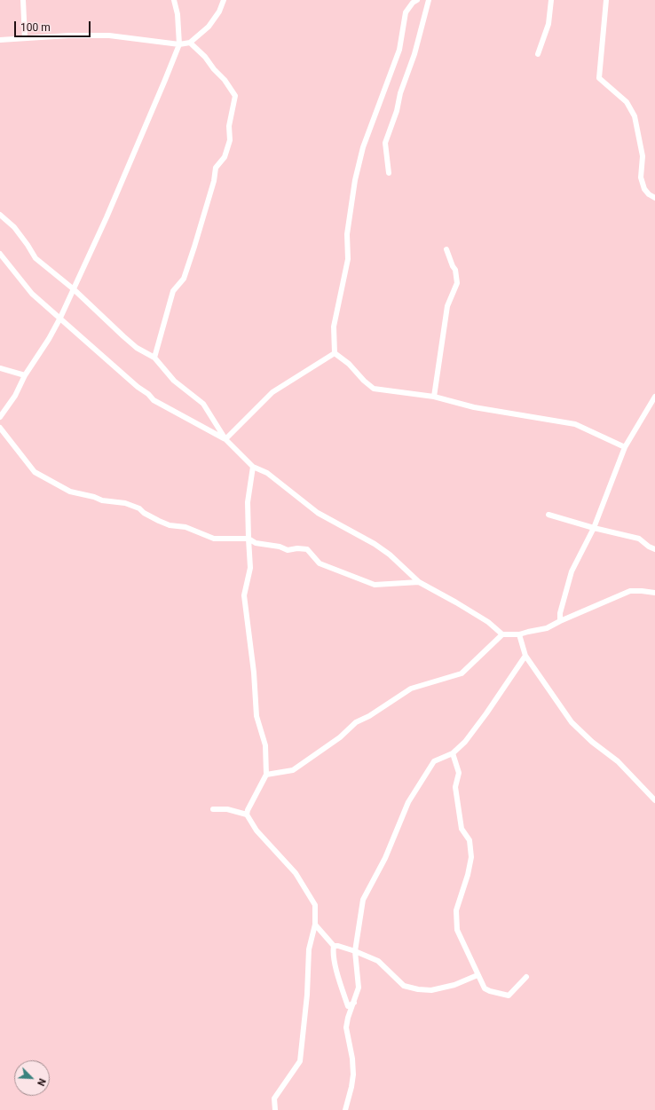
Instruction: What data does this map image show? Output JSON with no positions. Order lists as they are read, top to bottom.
{
  "scale_bar": "100 m",
  "north": "bottom right"
}
